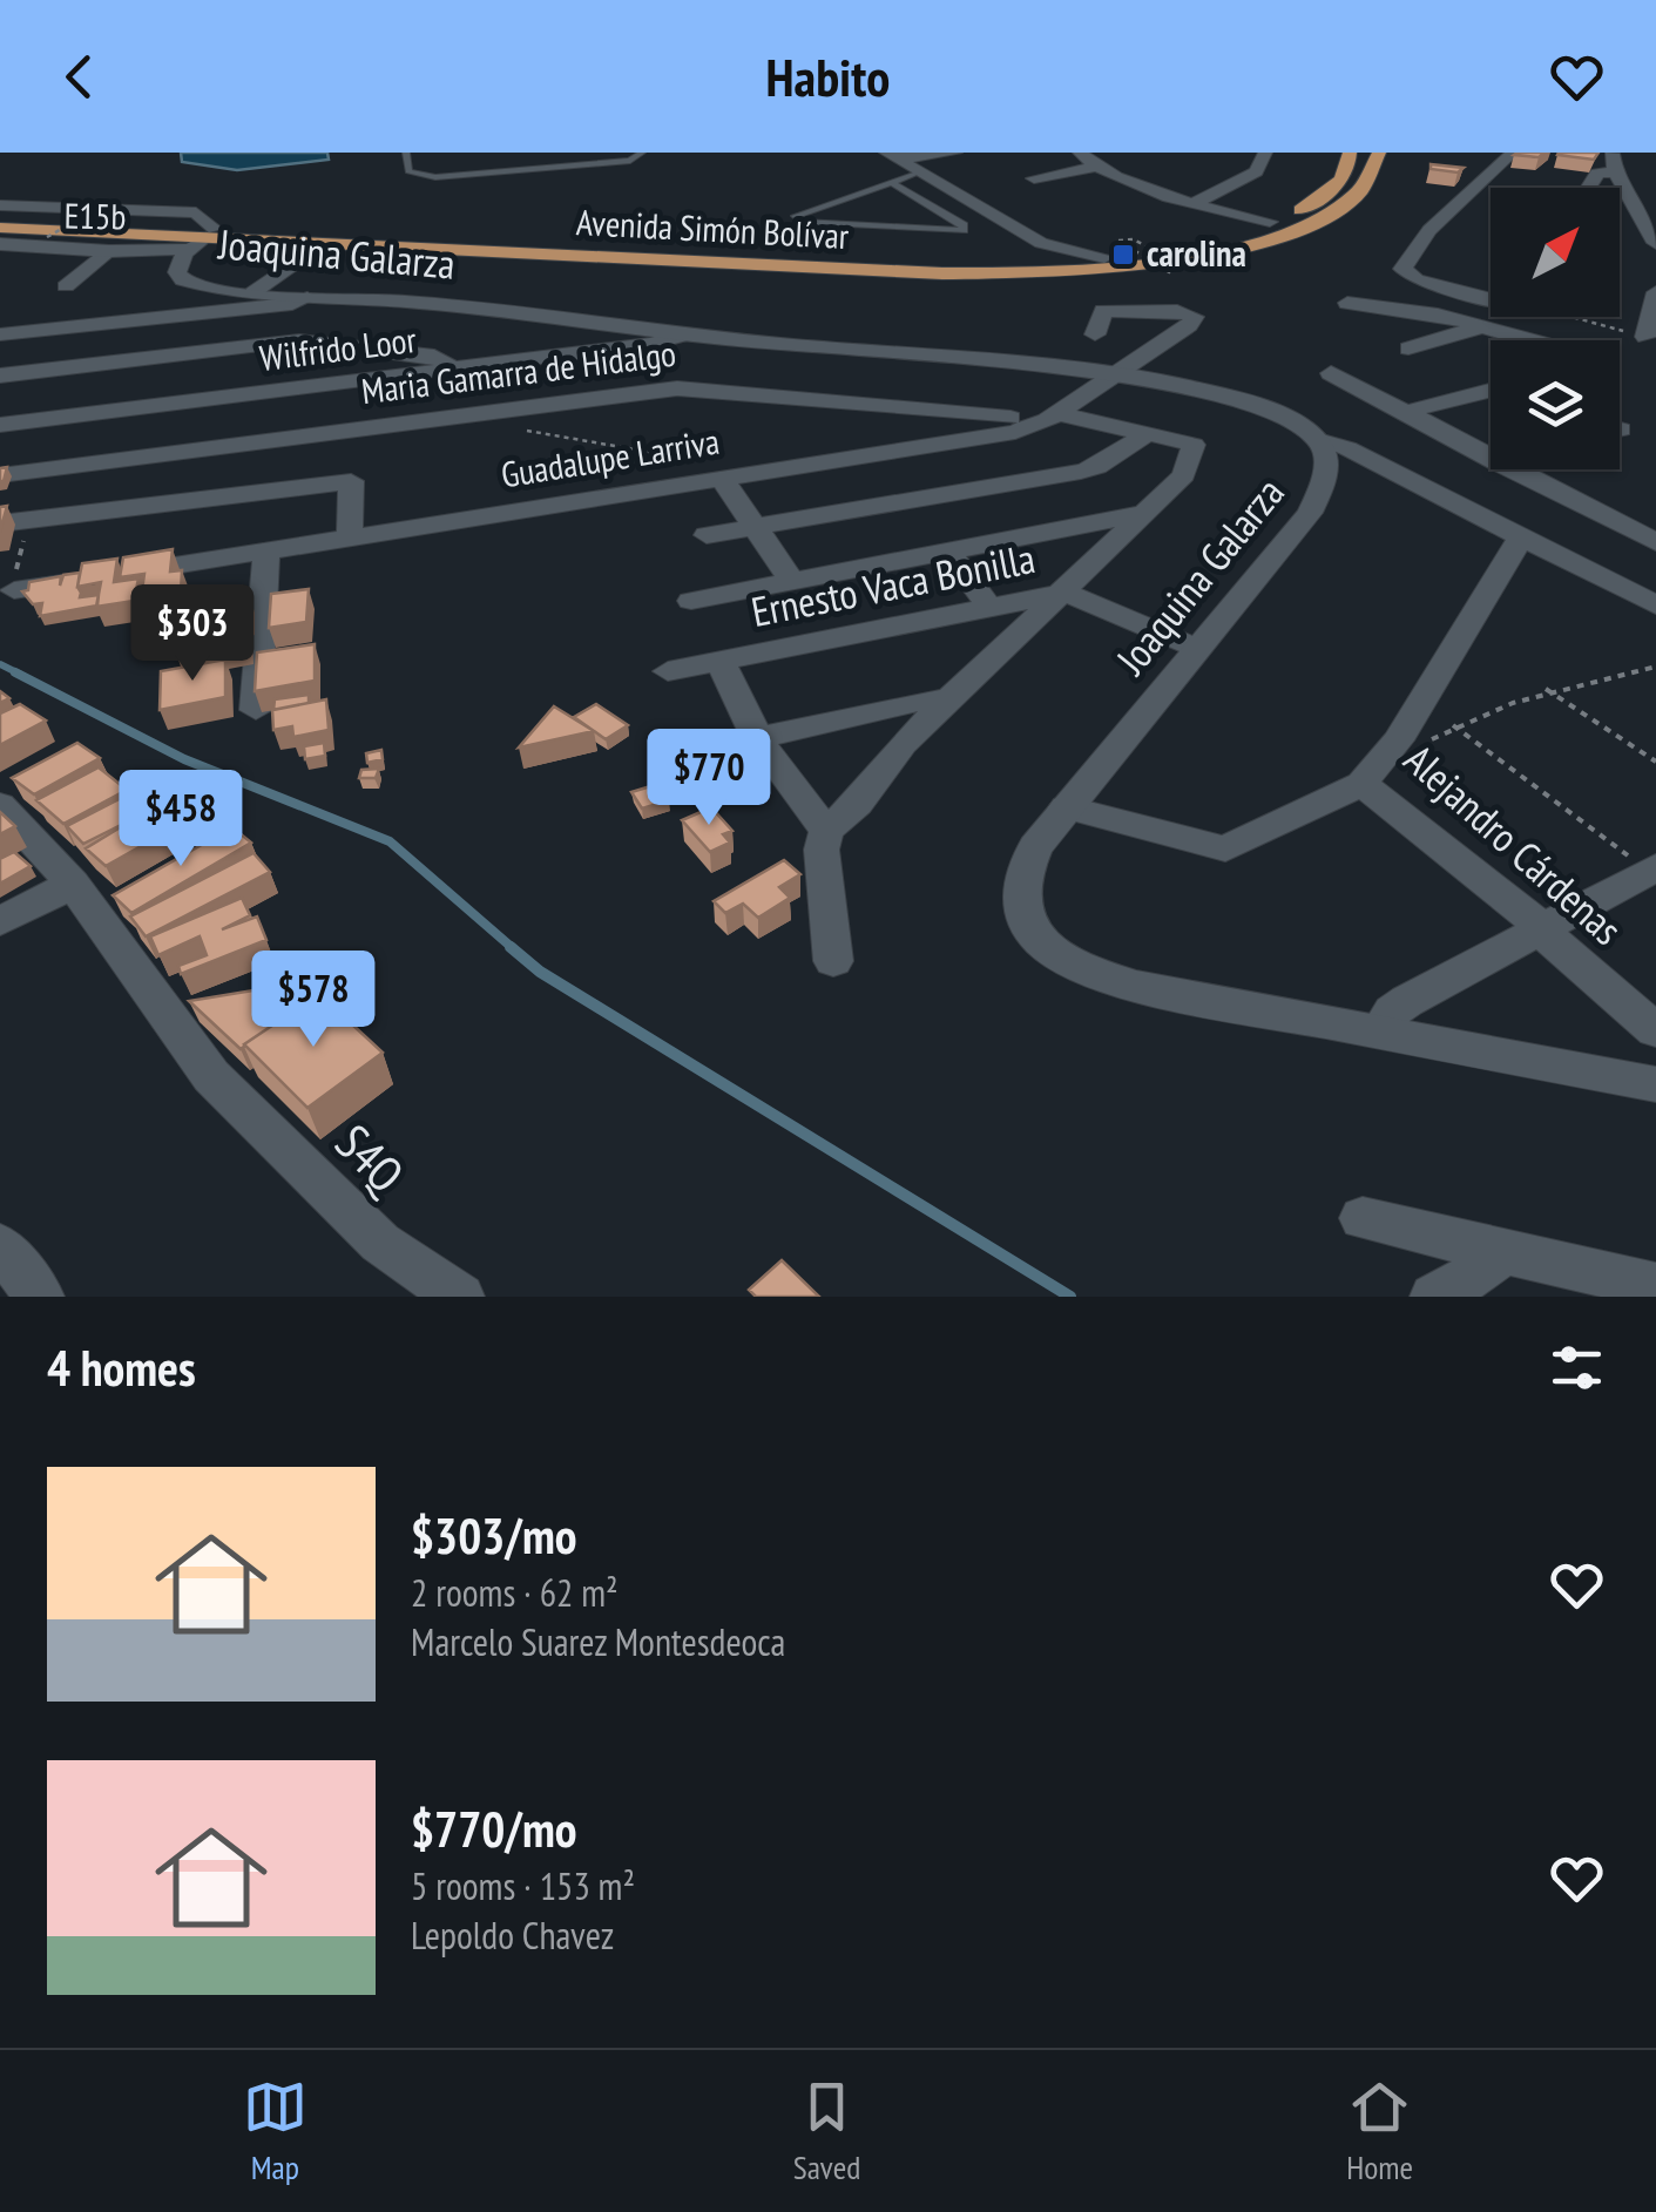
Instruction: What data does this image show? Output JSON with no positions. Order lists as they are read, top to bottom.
{
  "streets": {
    "highway": ["Avenida Simón Bolívar"],
    "street": [
      "E15b",
      "Joaquina Galarza",
      "Wilfrido Loor",
      "Maria Gamarra de Hidalgo",
      "Guadalupe Larriva",
      "Ernesto Vaca Bonilla",
      "Alejandro Cárdenas",
      "S4Q"
    ]
  },
  "crossings": [
    ["E15b", "Avenida Simón Bolívar"],
    ["E15b", "Joaquina Galarza"],
    ["Avenida Simón Bolívar", "Joaquina Galarza"],
    ["Joaquina Galarza", "Wilfrido Loor"],
    ["Joaquina Galarza", "Guadalupe Larriva"],
    ["Joaquina Galarza", "Ernesto Vaca Bonilla"],
    ["Maria Gamarra de Hidalgo", "Guadalupe Larriva"],
    ["Maria Gamarra de Hidalgo", "Ernesto Vaca Bonilla"]
  ],
  "places": {
    "transit": ["carolina"]
  },
  "north": "top right",
  "page": {
    "header": "Habito",
    "price": [
      "$303",
      "$770",
      "$458",
      "$578"
    ],
    "heading": "4 homes",
    "list": [
      {
        "name": "$303/mo",
        "note": "2 rooms · 62 m² · Marcelo Suarez Montesdeoca"
      },
      {
        "name": "$770/mo",
        "note": "5 rooms · 153 m² · Lepoldo Chavez"
      }
    ],
    "tabs": ["Map", "Saved", "Home"]
  }
}
